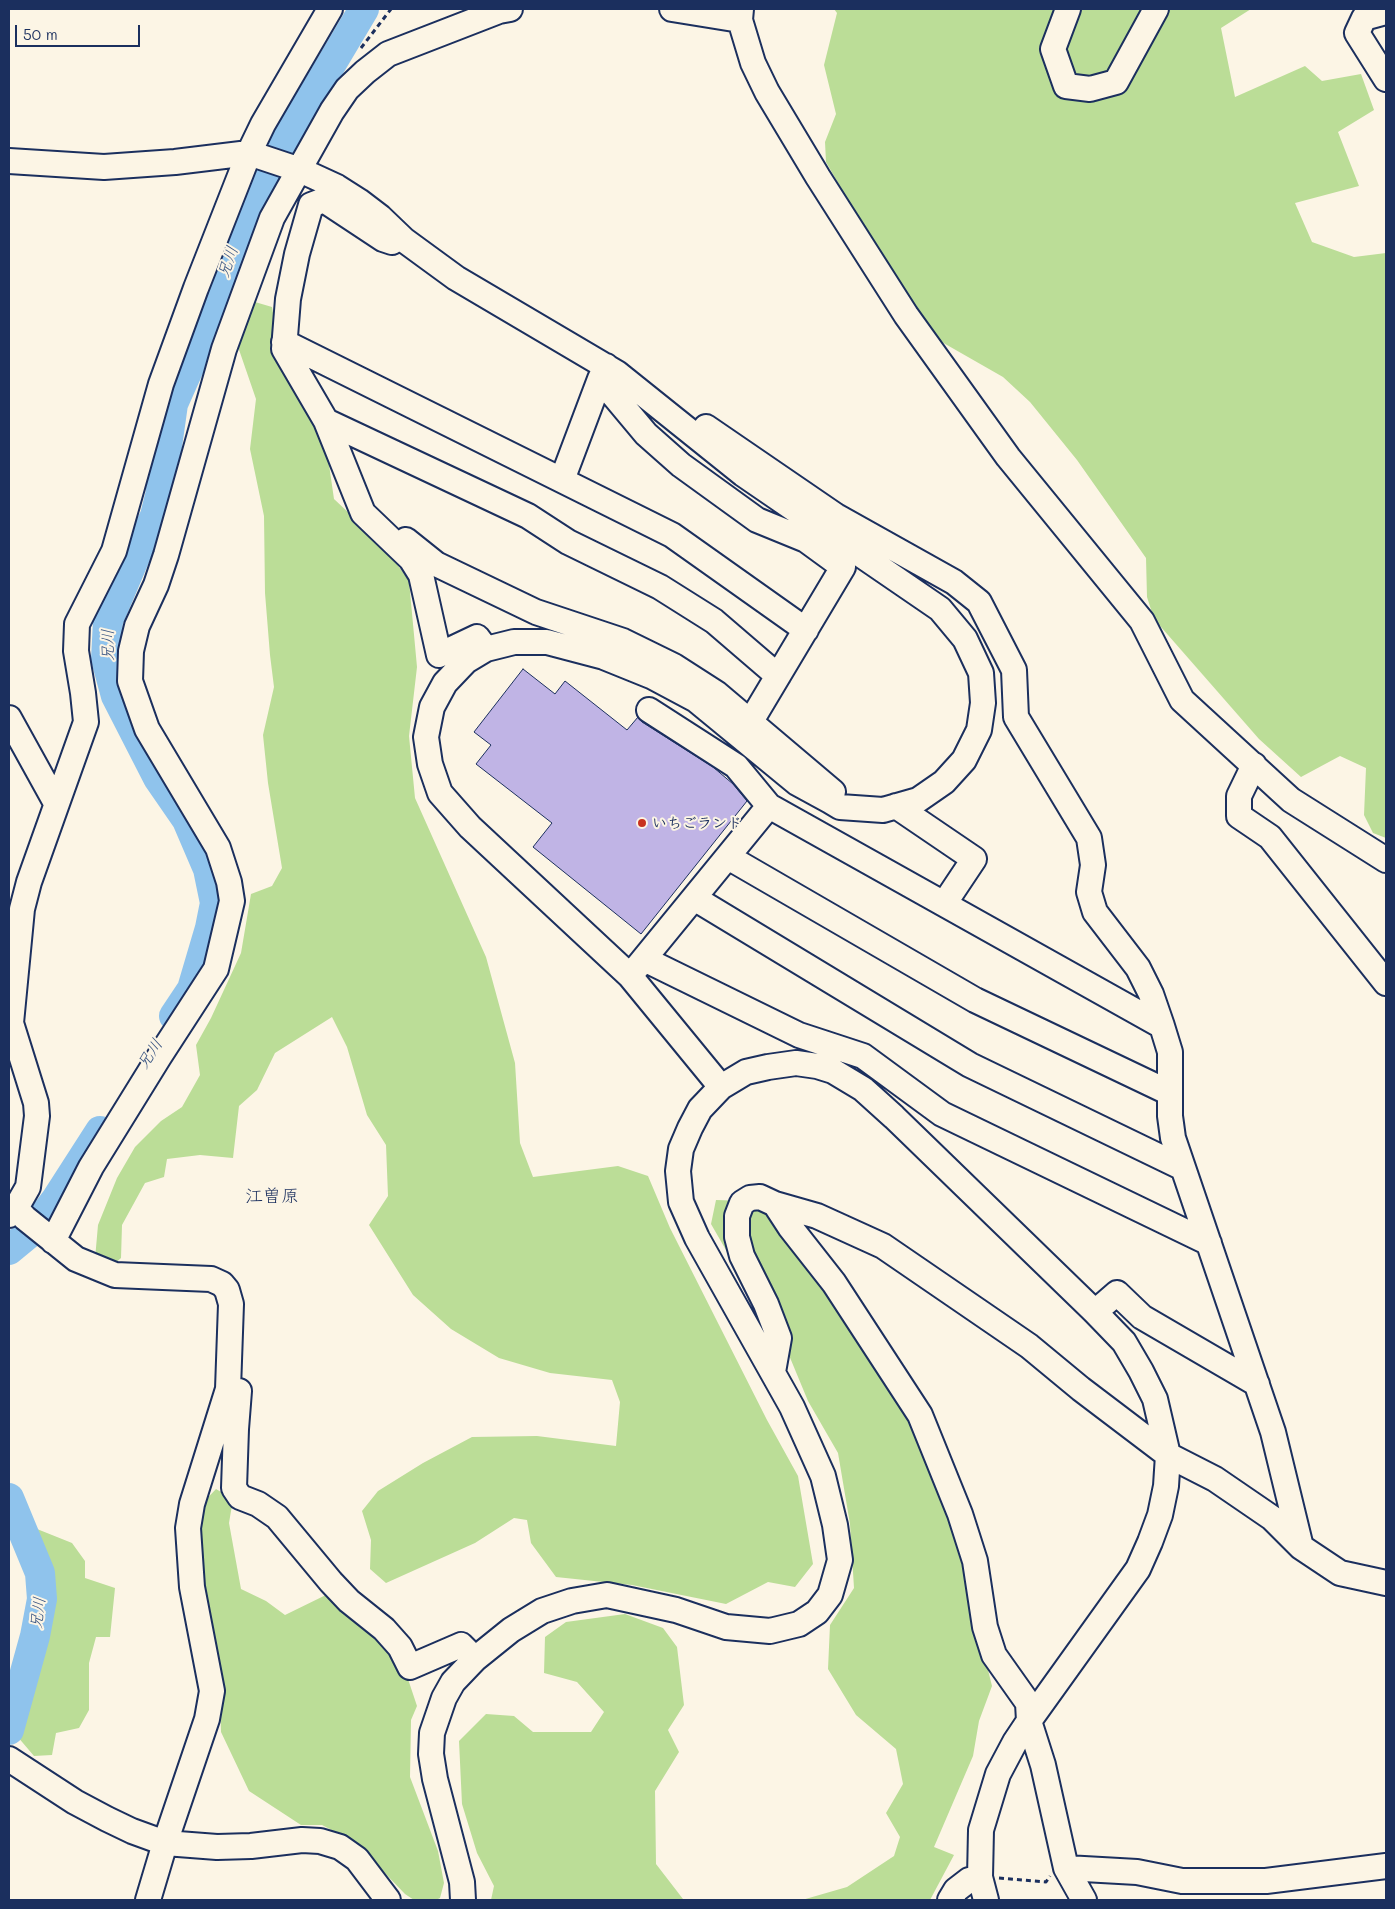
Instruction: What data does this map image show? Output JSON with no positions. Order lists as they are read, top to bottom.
{
  "districts": ["江曽原"],
  "water": ["兄川"],
  "places": ["いちごランド"],
  "scale_bar": "50 m"
}
